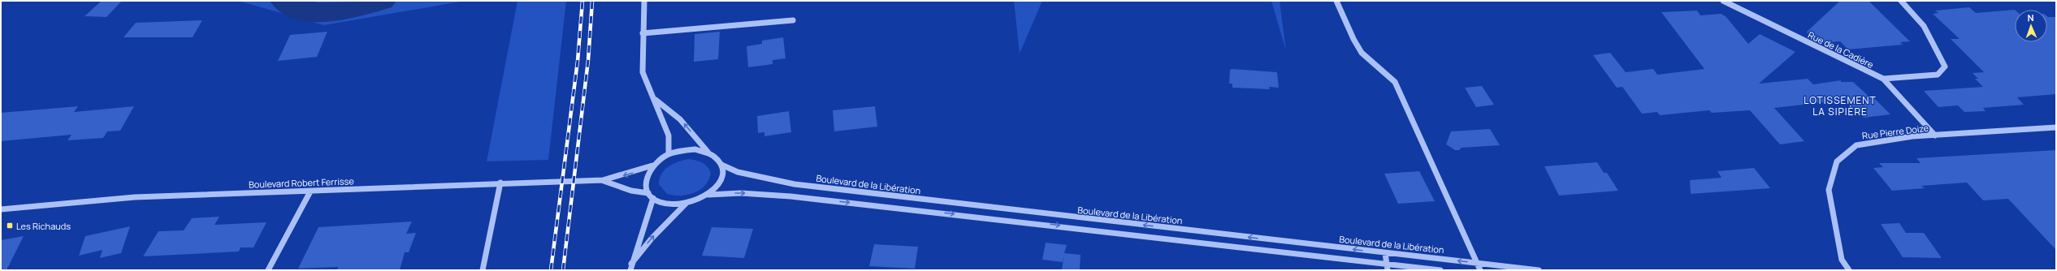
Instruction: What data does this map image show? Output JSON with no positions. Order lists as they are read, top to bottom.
{
  "streets": {
    "street": [
      "Rue de la Cadière",
      "Rue Pierre Doize",
      "Boulevard Robert Ferrisse",
      "Boulevard de la Libération"
    ]
  },
  "crossings": [
    ["Rue de la Cadière", "Rue Pierre Doize"],
    ["Boulevard Robert Ferrisse", "Boulevard de la Libération"]
  ],
  "districts": ["LOTISSEMENT LA SIPIÈRE"],
  "places": {
    "transit": ["Les Richauds"]
  },
  "north": "top"
}
